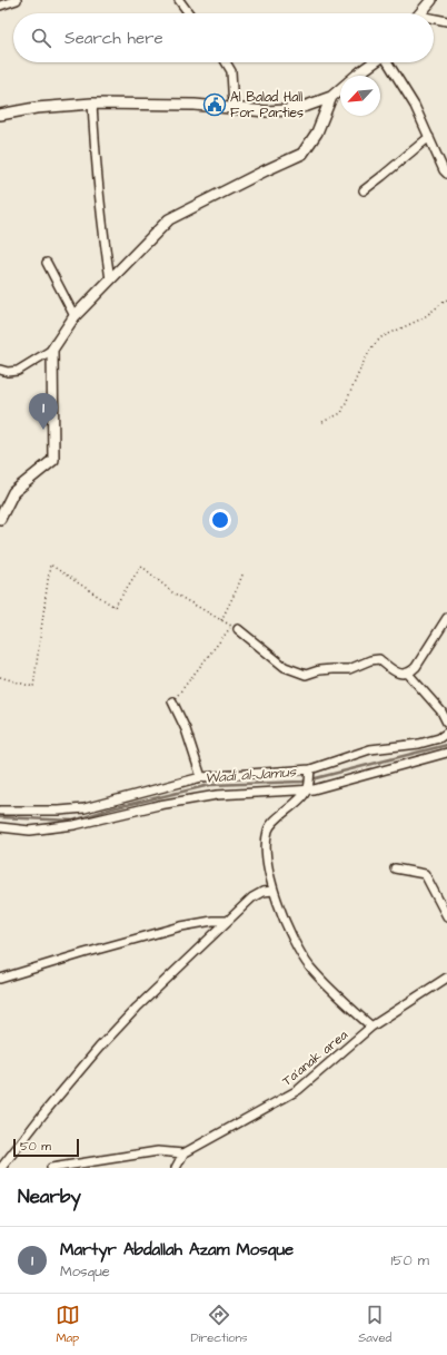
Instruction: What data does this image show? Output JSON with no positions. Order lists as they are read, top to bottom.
{
  "streets": {
    "street": ["Ta'anak area"]
  },
  "water": ["Wadi al-Jamus"],
  "places": {
    "public building": ["Al Balad Hall For Parties"]
  },
  "scale_bar": "50 m",
  "north": "bottom left",
  "page": {
    "search": "Search here",
    "pins": "1",
    "scale": "50 m",
    "heading": "Nearby",
    "list": [
      {
        "mark": "1",
        "name": "Martyr Abdallah Azam Mosque",
        "note": "Mosque",
        "value": "150 m"
      }
    ],
    "nav": ["Map", "Directions", "Saved"]
  }
}
